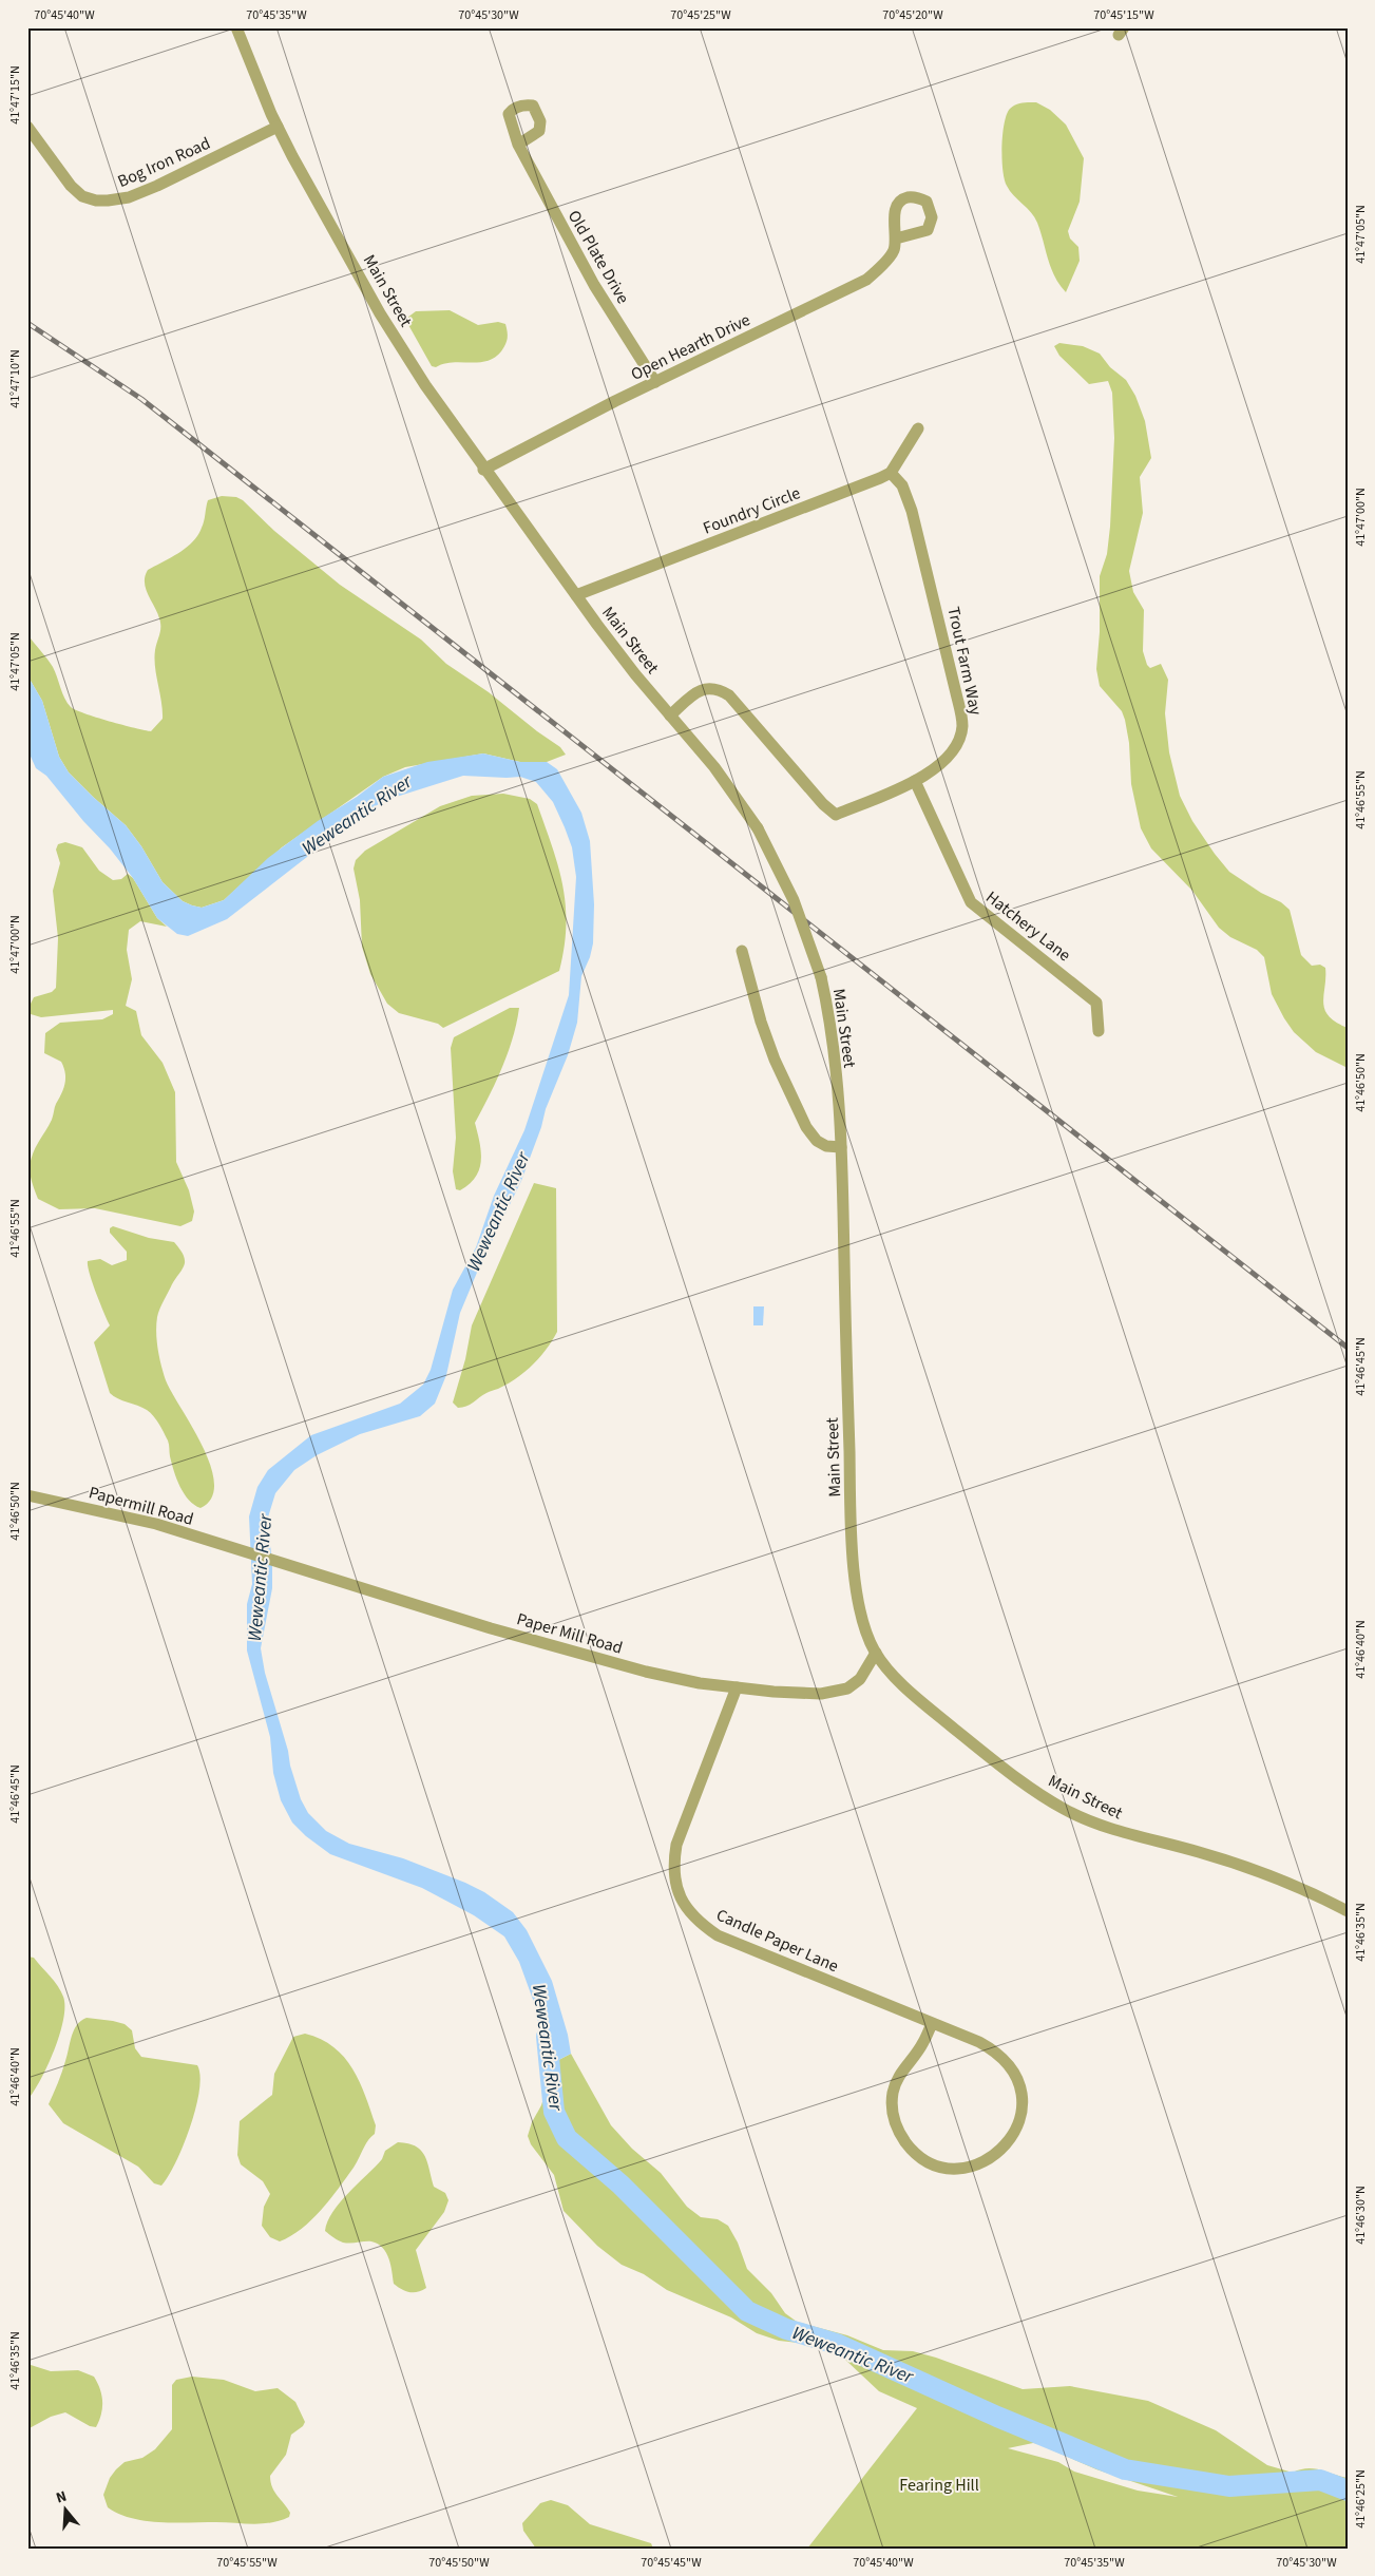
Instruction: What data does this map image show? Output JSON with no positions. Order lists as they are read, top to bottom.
{
  "streets": {
    "street": [
      "Bog Iron Road",
      "Old Plate Drive",
      "Main Street",
      "Open Hearth Drive",
      "Foundry Circle",
      "Trout Farm Way",
      "Hatchery Lane",
      "Papermill Road",
      "Paper Mill Road",
      "Candle Paper Lane"
    ]
  },
  "crossings": [
    ["Bog Iron Road", "Main Street"],
    ["Old Plate Drive", "Open Hearth Drive"],
    ["Main Street", "Open Hearth Drive"],
    ["Main Street", "Foundry Circle"],
    ["Main Street", "Trout Farm Way"],
    ["Main Street", "Paper Mill Road"],
    ["Foundry Circle", "Trout Farm Way"],
    ["Trout Farm Way", "Hatchery Lane"],
    ["Papermill Road", "Paper Mill Road"],
    ["Paper Mill Road", "Candle Paper Lane"]
  ],
  "water": ["Weweantic River"],
  "parks": ["Fearing Hill"],
  "north": "top",
  "coordinates": [
    "70°45'40\"W",
    "70°45'35\"W",
    "70°45'30\"W",
    "70°45'25\"W",
    "70°45'20\"W",
    "70°45'15\"W",
    "41°47'15\"N",
    "41°47'05\"N",
    "41°47'10\"N",
    "41°47'00\"N",
    "41°46'55\"N",
    "41°46'50\"N",
    "41°46'45\"N",
    "41°46'40\"N",
    "41°46'35\"N",
    "41°46'30\"N",
    "41°46'25\"N",
    "70°45'55\"W",
    "70°45'50\"W",
    "70°45'45\"W"
  ]
}
